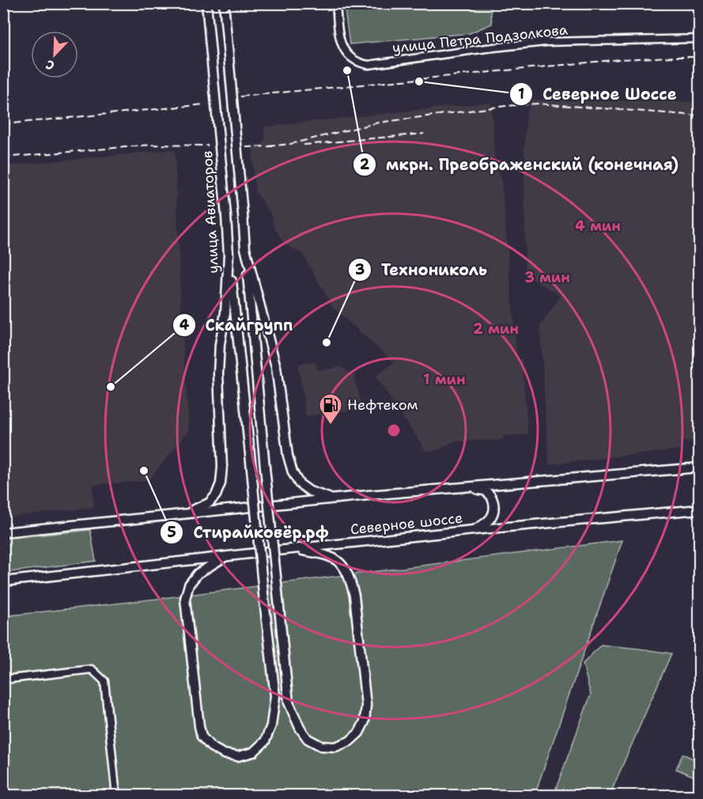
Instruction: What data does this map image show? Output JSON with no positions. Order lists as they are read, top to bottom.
{
  "streets": {
    "main road": ["улица Авиаторов", "Северное шоссе"],
    "street": ["улица Петра Подзолкова"]
  },
  "crossings": [
    ["улица Авиаторов", "Северное шоссе"]
  ],
  "places": {
    "other": [
      "мкрн. Преображенский (конечная)",
      "Северное Шоссе",
      "Технониколь",
      "Скайгрупп",
      "Стирайковёр.рф"
    ],
    "fuel station": ["Нефтеком"]
  },
  "north": "bottom left",
  "rings": [
    "4 мин",
    "3 мин",
    "2 мин",
    "1 мин"
  ]
}
